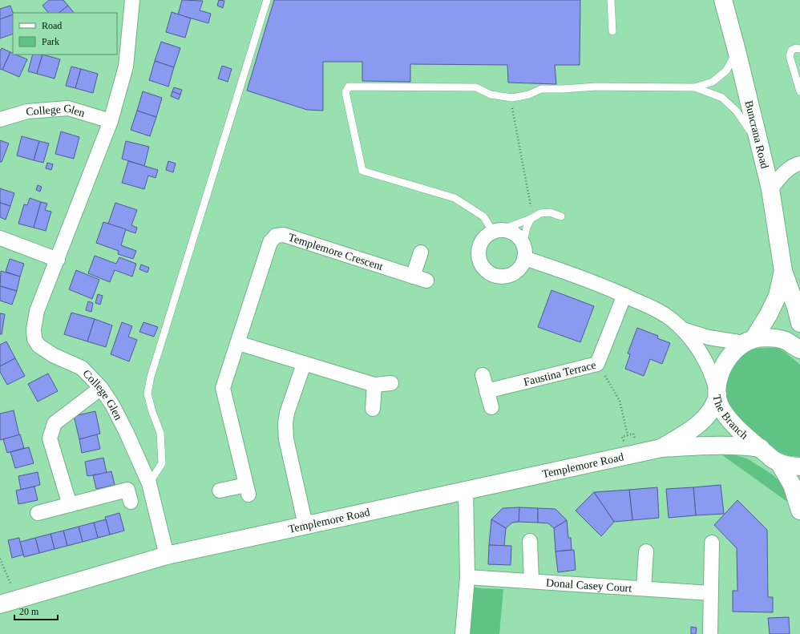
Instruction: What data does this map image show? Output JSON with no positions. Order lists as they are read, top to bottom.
{
  "streets": {
    "main road": ["Buncrana Road", "The Branch", "Templemore Road"],
    "street": [
      "College Glen",
      "Templemore Crescent",
      "Faustina Terrace",
      "Donal Casey Court"
    ]
  },
  "crossings": [
    ["College Glen", "Templemore Road"],
    ["Buncrana Road", "The Branch"],
    ["The Branch", "Templemore Road"]
  ],
  "legend": ["Road", "Park"],
  "scale_bar": "20 m"
}
